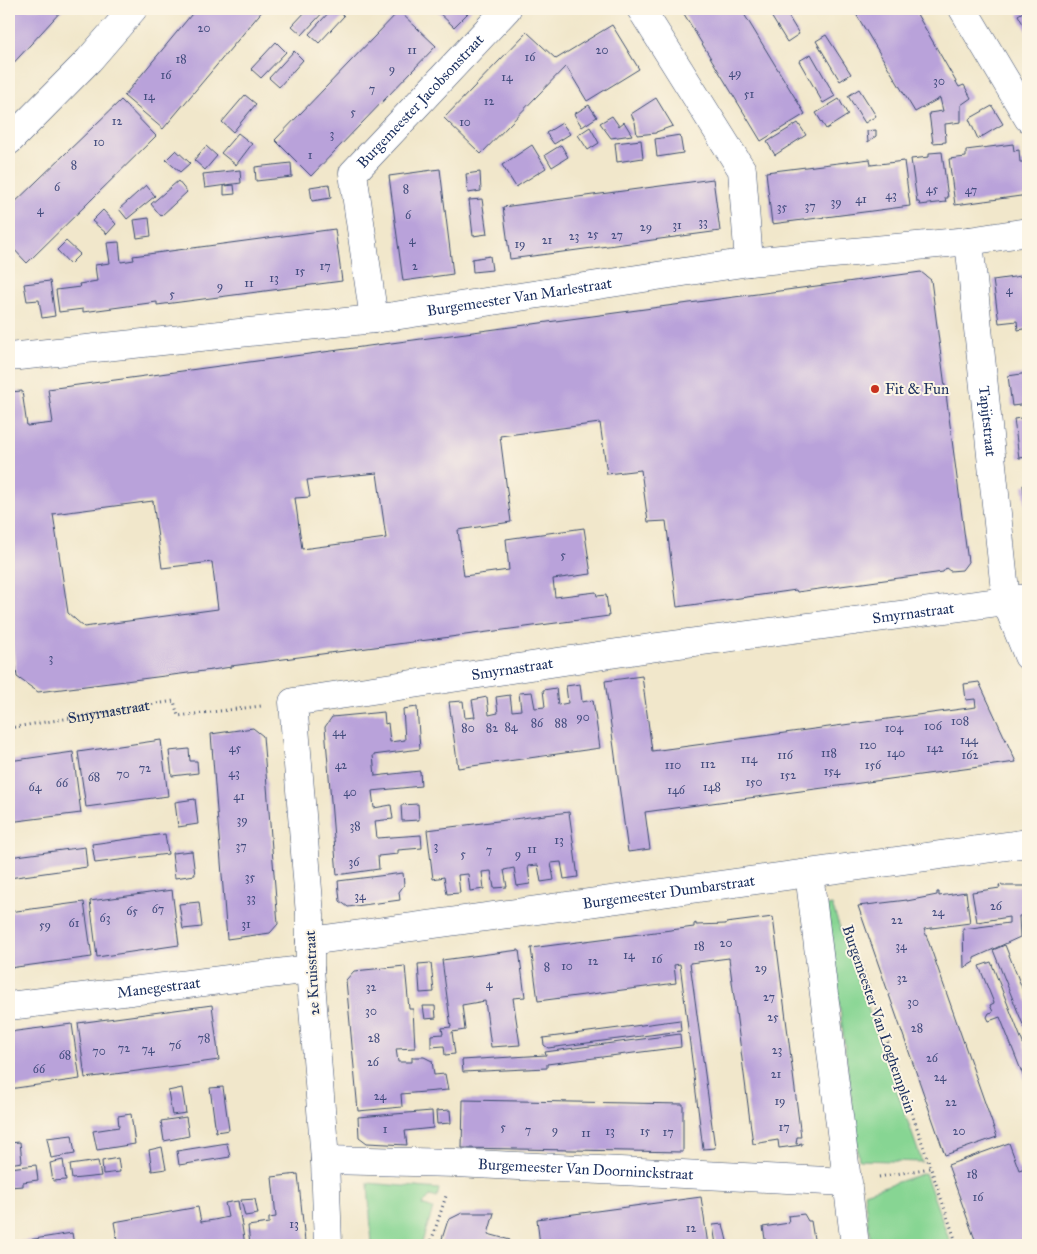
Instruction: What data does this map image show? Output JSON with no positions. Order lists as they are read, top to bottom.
{
  "streets": {
    "street": [
      "Burgemeester Jacobsonstraat",
      "Burgemeester Van Marlestraat",
      "Tapijtstraat",
      "Smyrnastraat",
      "Burgemeester Dumbarstraat",
      "2e Kruisstraat",
      "Manegestraat",
      "Burgemeester Van Loghemplein",
      "Burgemeester Van Doorninckstraat"
    ]
  },
  "crossings": [
    ["Burgemeester Jacobsonstraat", "Burgemeester Van Marlestraat"],
    ["Burgemeester Van Marlestraat", "Tapijtstraat"],
    ["Tapijtstraat", "Smyrnastraat"],
    ["Smyrnastraat", "2e Kruisstraat"],
    ["Burgemeester Dumbarstraat", "2e Kruisstraat"],
    ["Burgemeester Dumbarstraat", "Burgemeester Van Loghemplein"],
    ["2e Kruisstraat", "Manegestraat"],
    ["2e Kruisstraat", "Burgemeester Van Doorninckstraat"],
    ["Burgemeester Van Loghemplein", "Burgemeester Van Doorninckstraat"]
  ],
  "places": ["Fit & Fun"],
  "house_numbers": [
    "20",
    "11",
    "20",
    "16",
    "18",
    "9",
    "49",
    "16",
    "14",
    "30",
    "7",
    "51",
    "14",
    "12",
    "5",
    "12",
    "10",
    "3",
    "10",
    "1",
    "8",
    "6",
    "8",
    "45",
    "47",
    "43",
    "41",
    "39",
    "37",
    "35",
    "4",
    "6",
    "33",
    "31",
    "29",
    "25",
    "27",
    "23",
    "4",
    "21",
    "19",
    "17",
    "2",
    "15",
    "13",
    "11",
    "9",
    "4",
    "5",
    "5",
    "3",
    "90",
    "108",
    "86",
    "88",
    "106",
    "84",
    "80",
    "82",
    "104",
    "44",
    "144",
    "120",
    "45",
    "142",
    "118",
    "140",
    "116",
    "162",
    "114",
    "112",
    "42",
    "110",
    "156",
    "72",
    "154",
    "43",
    "70",
    "152",
    "68",
    "150",
    "66",
    "64",
    "148",
    "146",
    "40",
    "41",
    "39",
    "38",
    "13",
    "37",
    "3",
    "11",
    "7",
    "5",
    "9",
    "36",
    "35",
    "34",
    "33",
    "26",
    "67",
    "65",
    "24",
    "63",
    "22",
    "61",
    "31",
    "59",
    "20",
    "18",
    "34",
    "14",
    "16",
    "12",
    "10",
    "8",
    "29",
    "32",
    "4",
    "32",
    "27",
    "30",
    "30",
    "25",
    "28",
    "78",
    "28",
    "76",
    "72",
    "74",
    "23",
    "70",
    "68",
    "26",
    "26",
    "66",
    "21",
    "24",
    "24",
    "19",
    "22",
    "5",
    "17",
    "1",
    "7",
    "9",
    "13",
    "15",
    "20",
    "17",
    "11",
    "18",
    "16",
    "13",
    "12"
  ]
}
